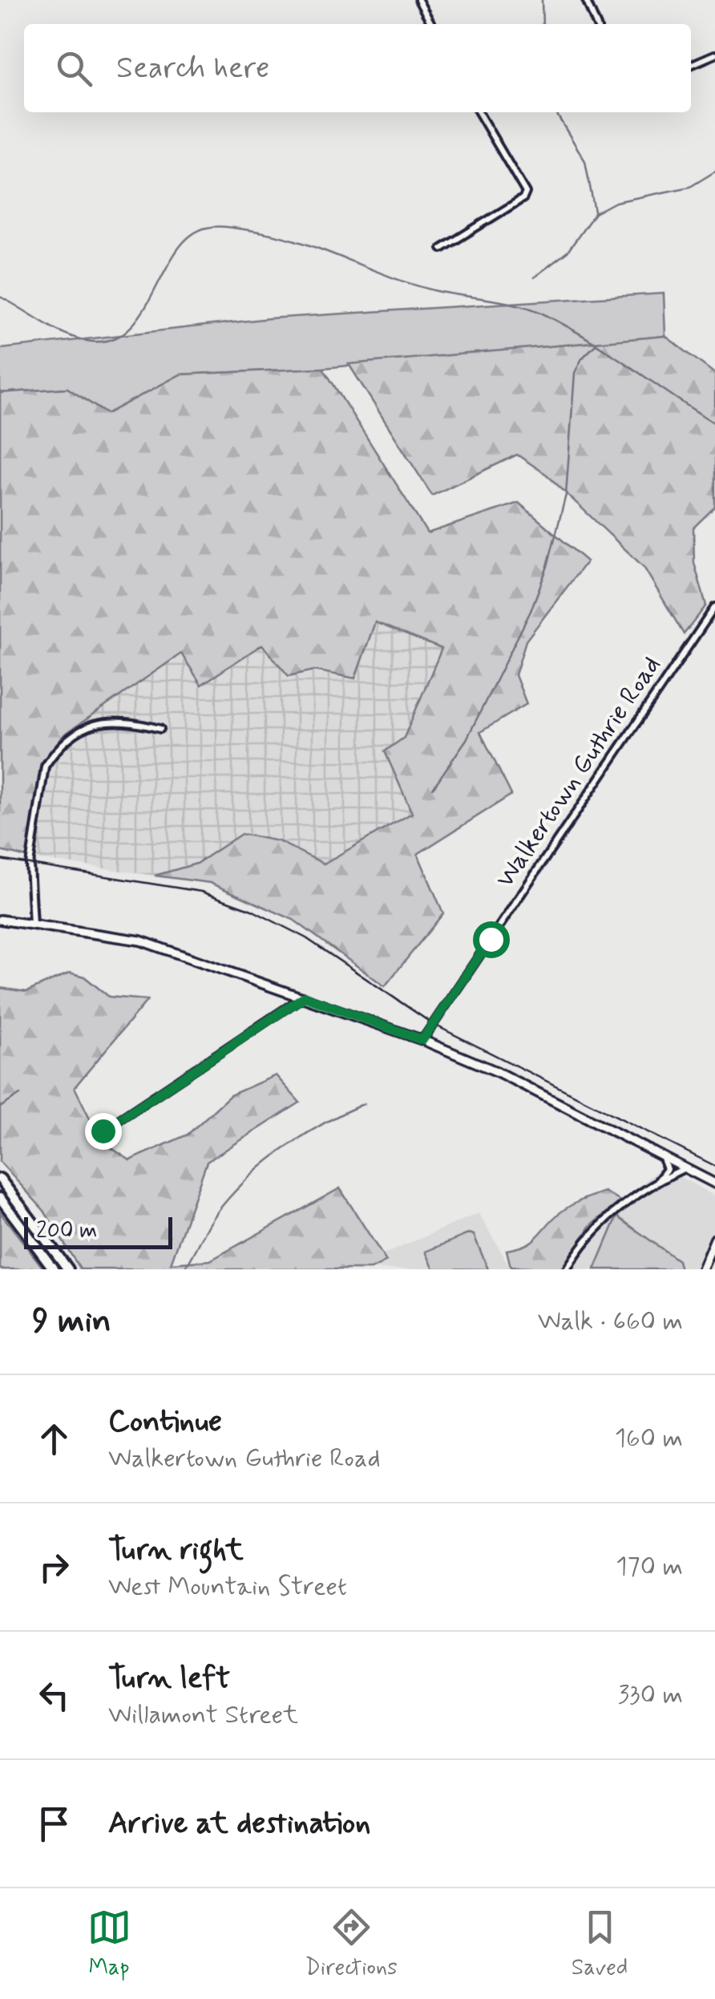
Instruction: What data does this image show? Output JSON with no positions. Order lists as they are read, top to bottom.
{
  "streets": {
    "street": ["Walkertown Guthrie Road"]
  },
  "scale_bar": "200 m",
  "page": {
    "search": "Search here",
    "scale": "200 m",
    "heading": ["9 min", "Walk · 660 m"],
    "list": [
      ["Continue", "Walkertown Guthrie Road", "160 m"],
      ["Turn right", "West Mountain Street", "170 m"],
      ["Turn left", "Willamont Street", "330 m"],
      "Arrive at destination"
    ],
    "nav": ["Map", "Directions", "Saved"]
  }
}
